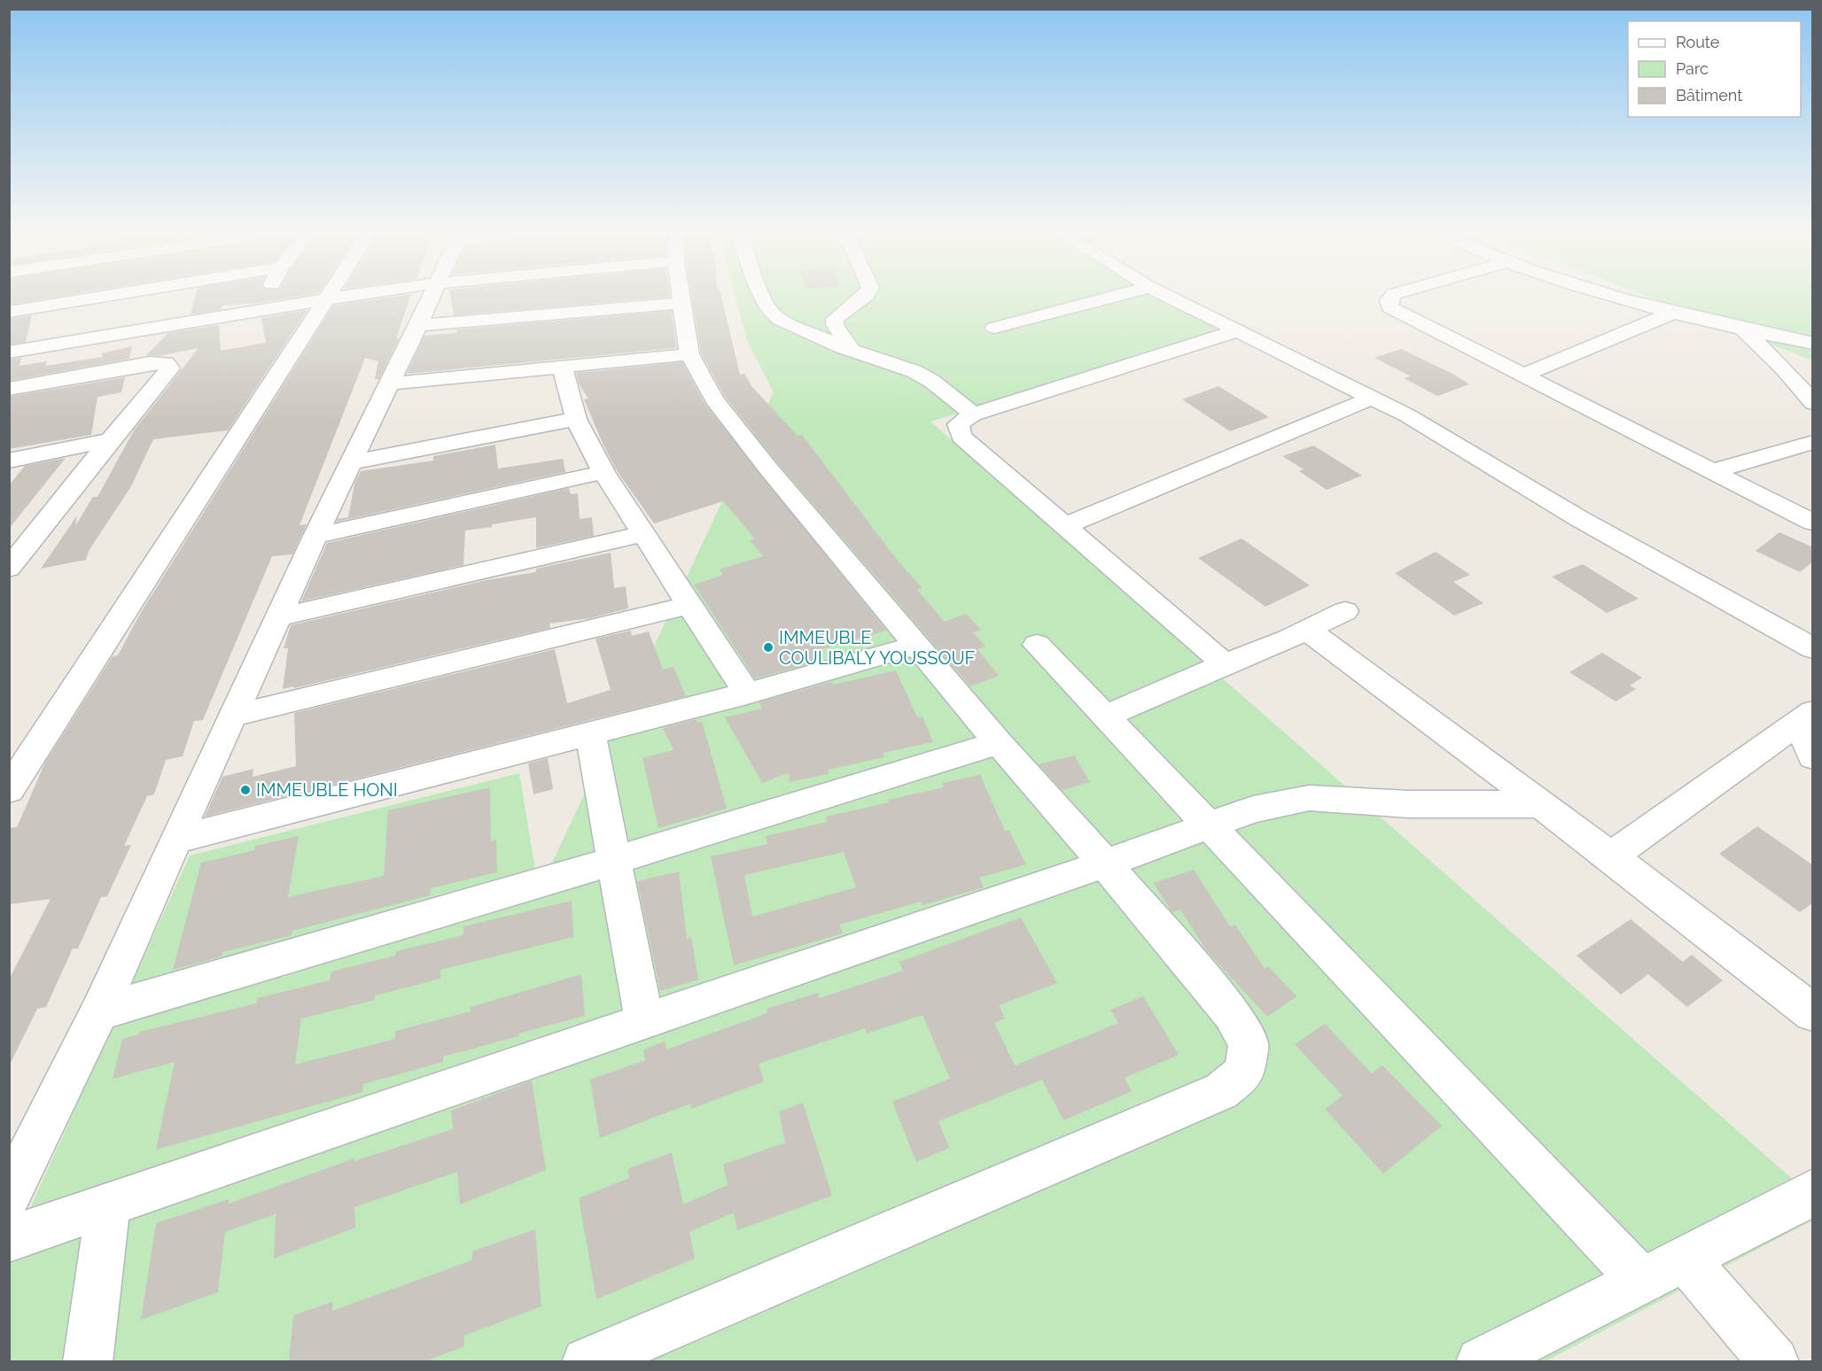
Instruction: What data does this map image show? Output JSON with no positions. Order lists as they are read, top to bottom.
{
  "places": ["IMMEUBLE COULIBALY YOUSSOUF", "IMMEUBLE HONI"],
  "legend": ["Route", "Parc", "Bâtiment"]
}
